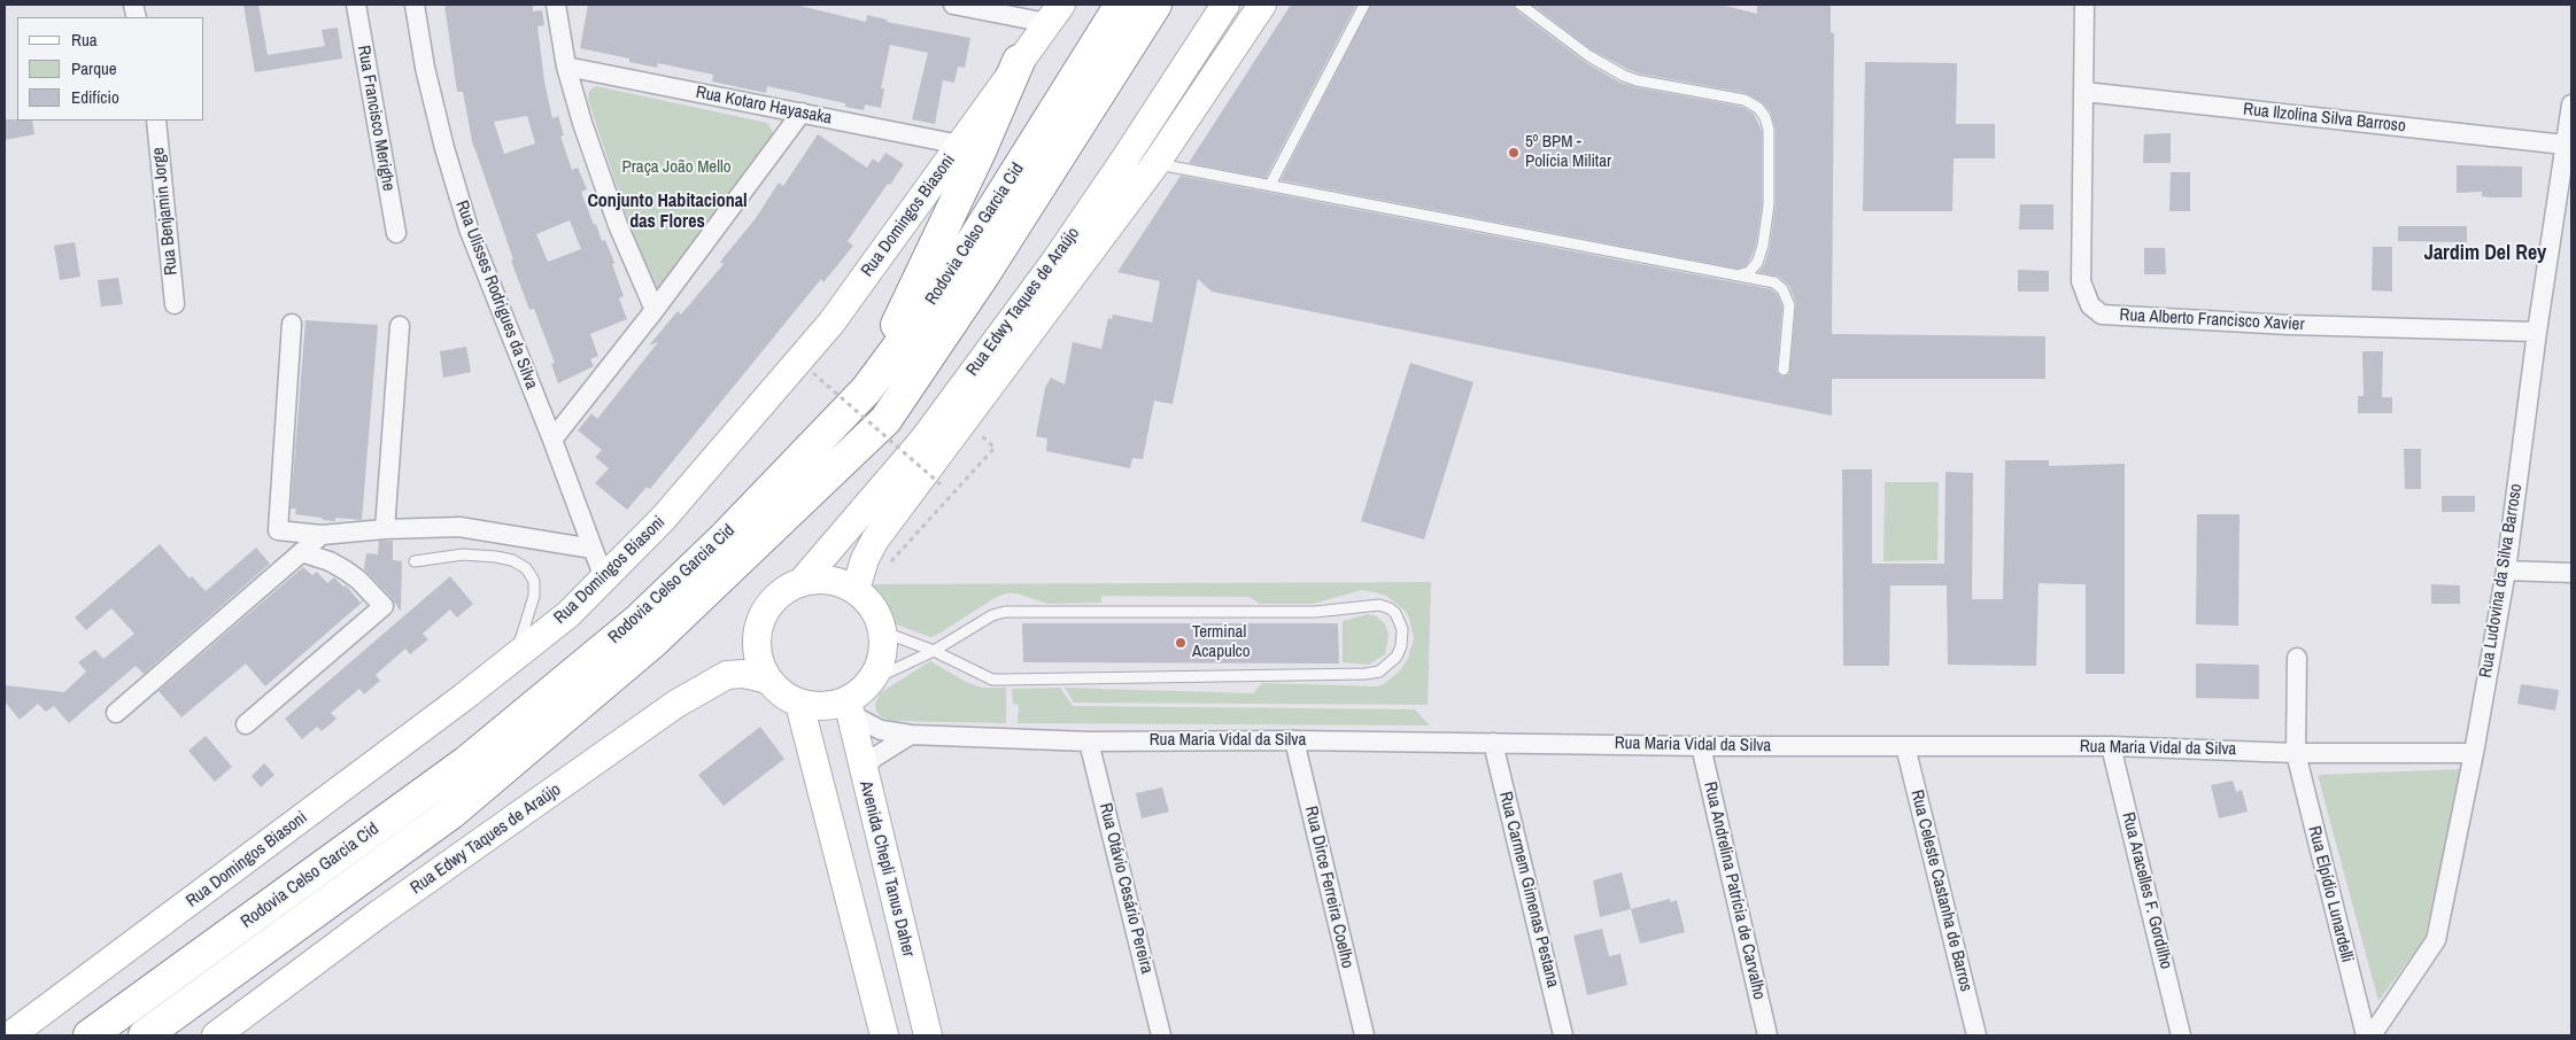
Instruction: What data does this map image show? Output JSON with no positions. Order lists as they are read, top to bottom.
{
  "streets": {
    "highway": ["Rodovia Celso Garcia Cid"],
    "main road": ["Rua Domingos Biasoni", "Rua Edwy Taques de Araújo", "Avenida Chepli Tanus Daher"],
    "street": [
      "Rua Kotaro Hayasaka",
      "Rua Francisco Merighe",
      "Rua Ilzolina Silva Barroso",
      "Rua Benjamin Jorge",
      "Rua Ulisses Rodrigues da Silva",
      "Rua Alberto Francisco Xavier",
      "Rua Ludovina da Silva Barroso",
      "Rua Maria Vidal da Silva",
      "Rua Dirce Ferreira Coelho",
      "Rua Otávio Cesário Pereira",
      "Rua Carmem Gimenas Pestana",
      "Rua Andrelina Patrícia de Carvalho",
      "Rua Celeste Castanha de Barros",
      "Rua Aracelles F. Gordilho",
      "Rua Elpídio Lunardelli"
    ]
  },
  "crossings": [
    ["Rua Kotaro Hayasaka", "Rua Domingos Biasoni"],
    ["Rua Ilzolina Silva Barroso", "Rua Alberto Francisco Xavier"],
    ["Rua Ilzolina Silva Barroso", "Rua Ludovina da Silva Barroso"],
    ["Rua Domingos Biasoni", "Rua Ulisses Rodrigues da Silva"],
    ["Rua Edwy Taques de Araújo", "Rua Maria Vidal da Silva"],
    ["Rua Edwy Taques de Araújo", "Avenida Chepli Tanus Daher"],
    ["Rua Alberto Francisco Xavier", "Rua Ludovina da Silva Barroso"],
    ["Rua Ludovina da Silva Barroso", "Rua Maria Vidal da Silva"],
    ["Rua Maria Vidal da Silva", "Avenida Chepli Tanus Daher"],
    ["Rua Maria Vidal da Silva", "Rua Dirce Ferreira Coelho"],
    ["Rua Maria Vidal da Silva", "Rua Otávio Cesário Pereira"],
    ["Rua Maria Vidal da Silva", "Rua Carmem Gimenas Pestana"],
    ["Rua Maria Vidal da Silva", "Rua Andrelina Patrícia de Carvalho"],
    ["Rua Maria Vidal da Silva", "Rua Celeste Castanha de Barros"],
    ["Rua Maria Vidal da Silva", "Rua Aracelles F. Gordilho"],
    ["Rua Maria Vidal da Silva", "Rua Elpídio Lunardelli"]
  ],
  "districts": ["Conjunto Habitacional das Flores", "Jardim Del Rey"],
  "parks": ["Praça João Mello"],
  "places": ["5º BPM - Polícia Militar", "Terminal Acapulco"],
  "legend": ["Rua", "Parque", "Edifício"]
}
